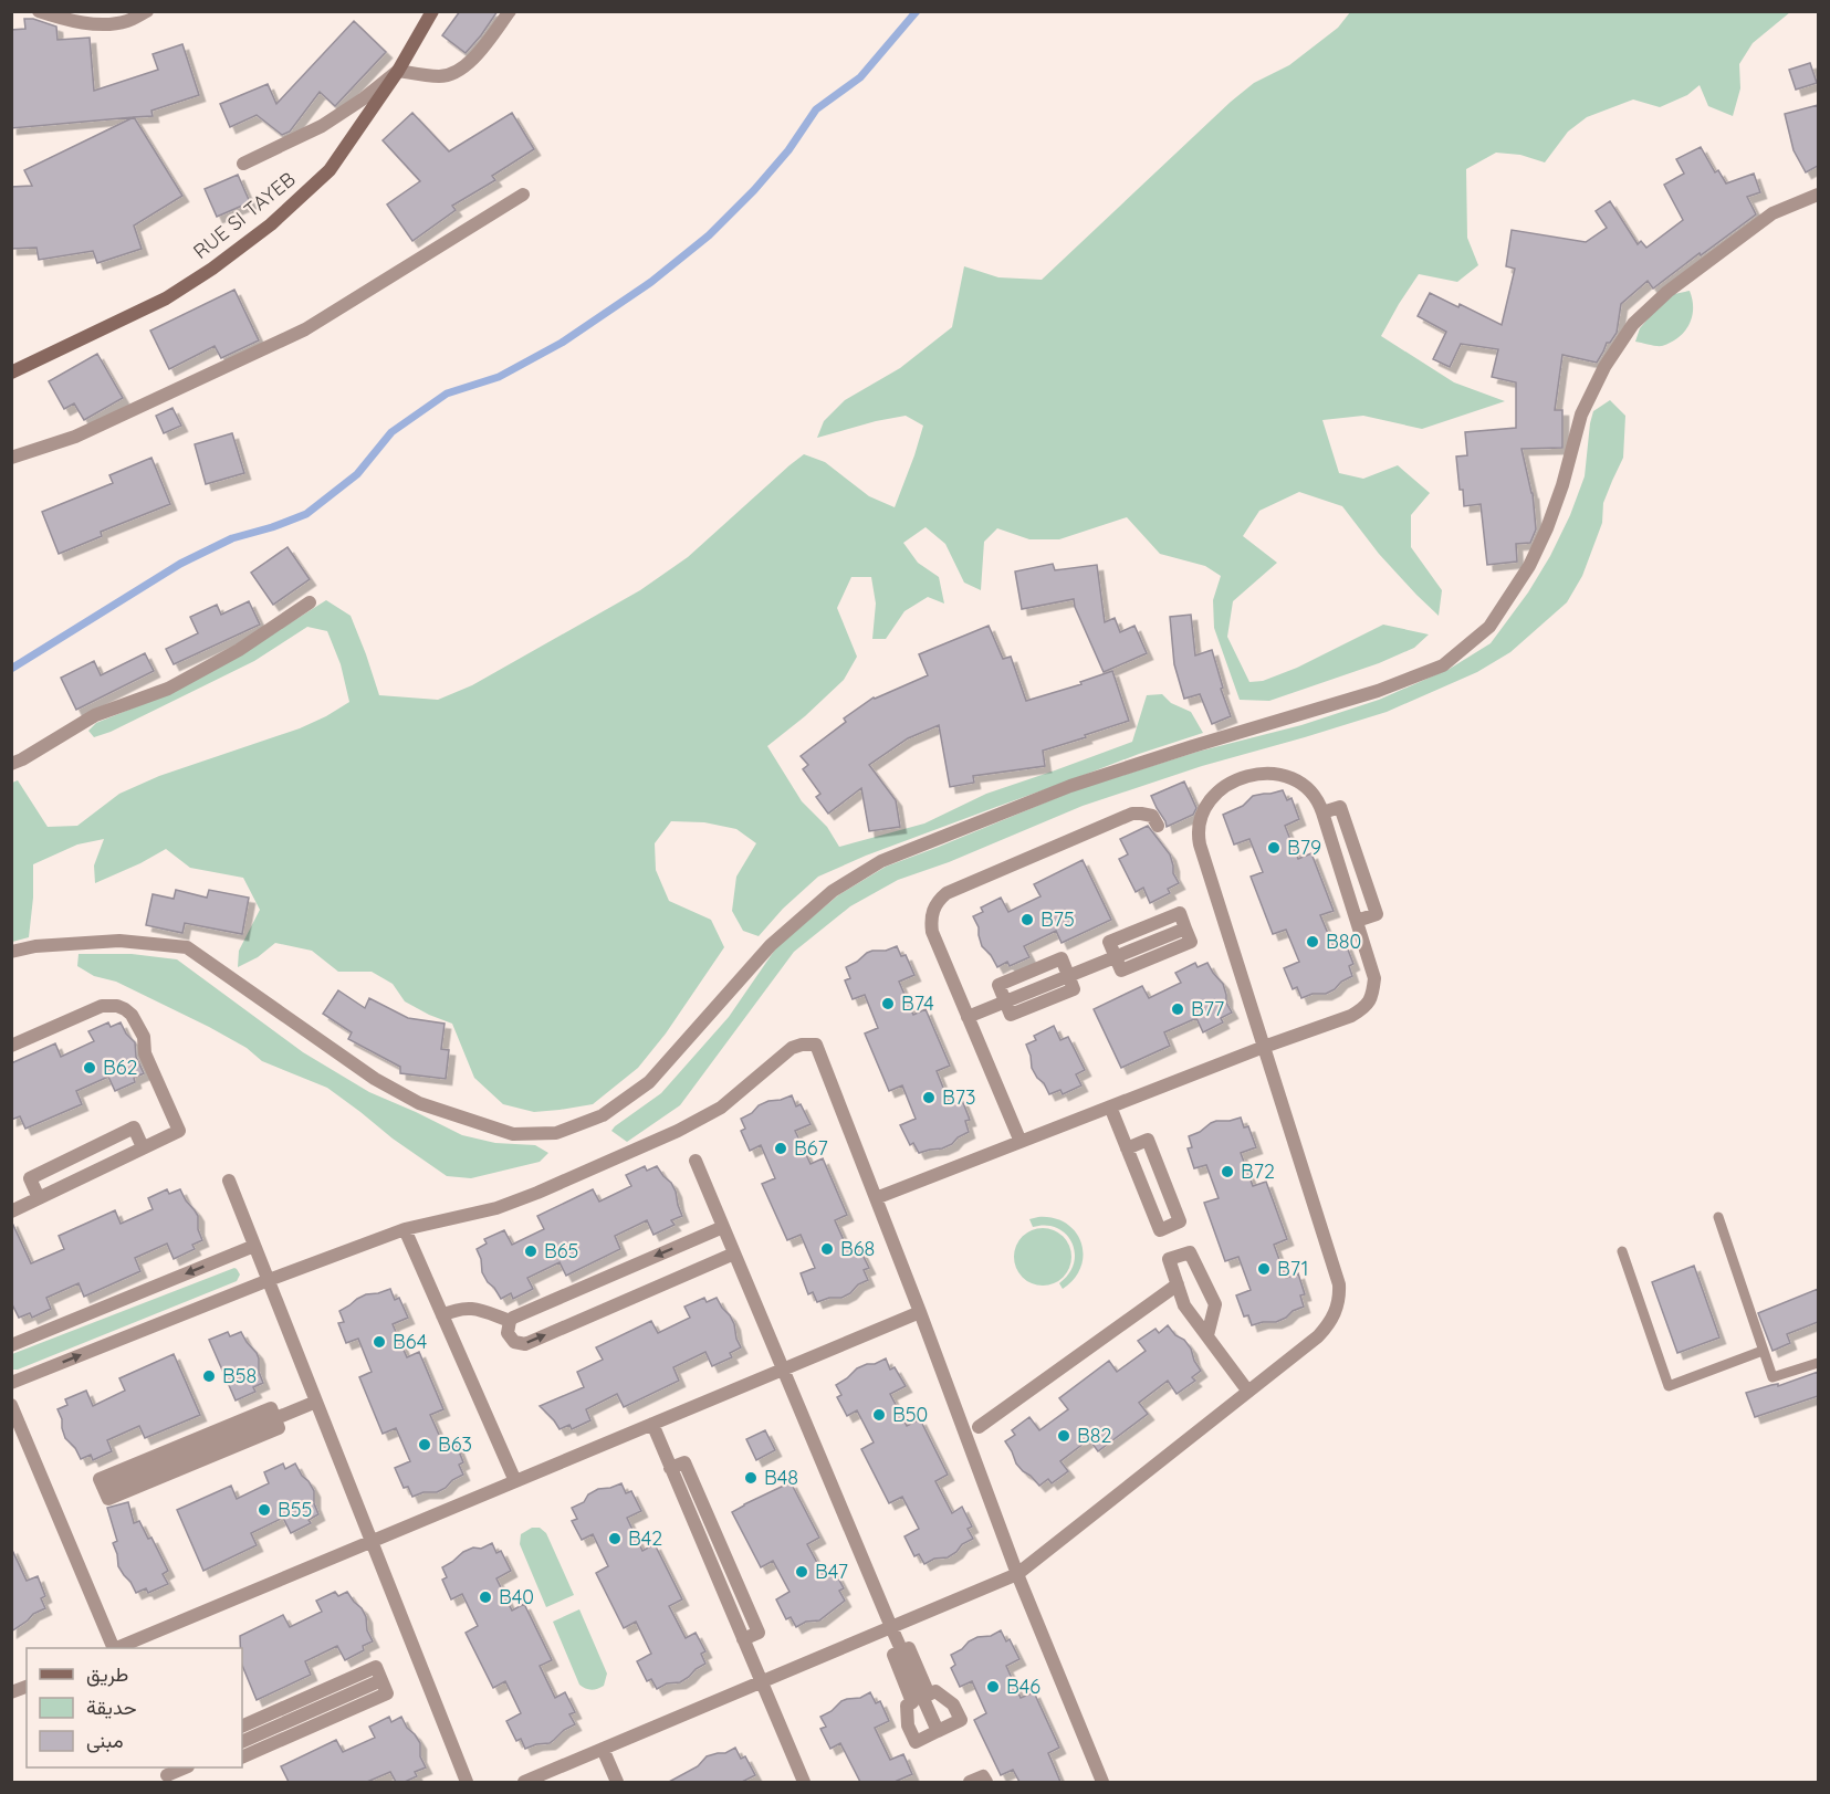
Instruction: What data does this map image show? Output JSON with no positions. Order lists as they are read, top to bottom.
{
  "streets": {
    "main road": ["RUE SI TAYEB"]
  },
  "places": [
    "B79",
    "B75",
    "B80",
    "B74",
    "B77",
    "B62",
    "B73",
    "B67",
    "B72",
    "B68",
    "B65",
    "B71",
    "B64",
    "B58",
    "B50",
    "B82",
    "B63",
    "B48",
    "B55",
    "B42",
    "B47",
    "B40",
    "B46"
  ],
  "legend": ["طريق", "حديقة", "مبنى"]
}
